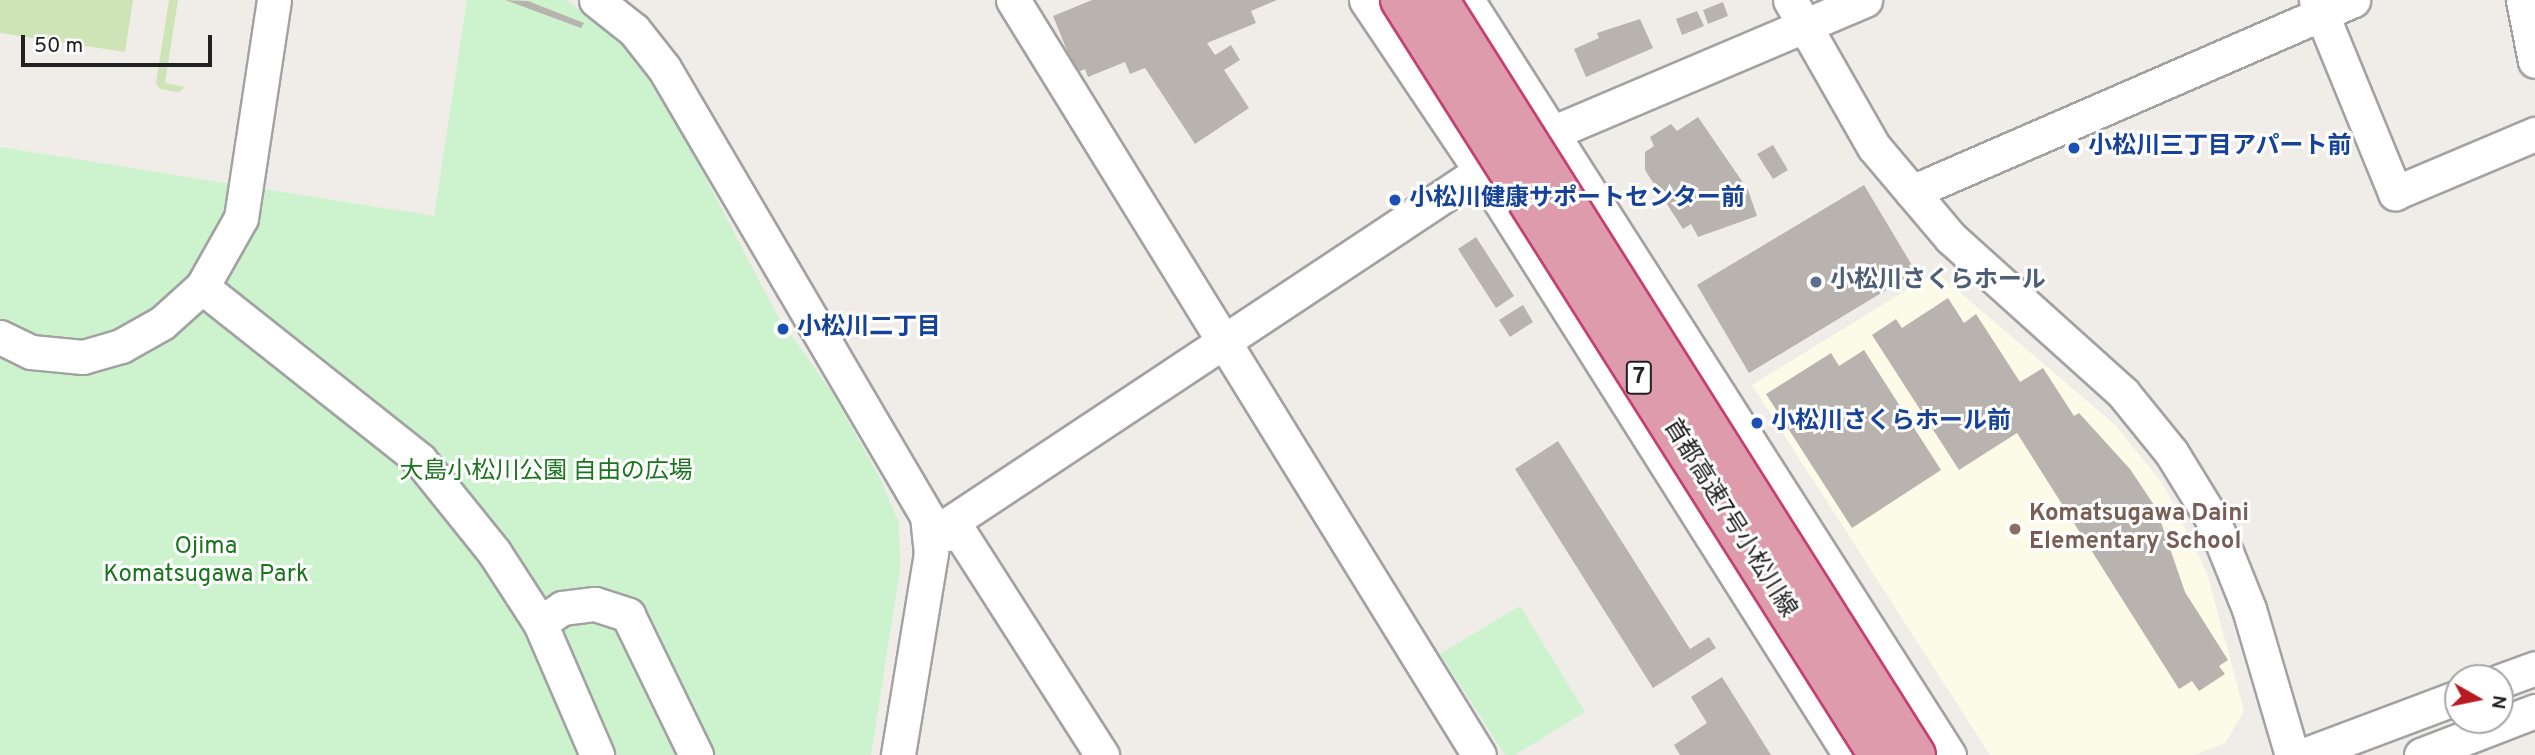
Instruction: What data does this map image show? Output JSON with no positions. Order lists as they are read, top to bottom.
{
  "streets": {
    "highway": ["7", "首都高速7号小松川線"]
  },
  "parks": ["大島小松川公園 自由の広場", "Ojima Komatsugawa Park"],
  "places": [
    "小松川三丁目アパート前",
    "小松川健康サポートセンター前",
    "小松川さくらホール",
    "小松川二丁目",
    "小松川さくらホール前",
    "Komatsugawa Daini Elementary School"
  ],
  "scale_bar": "50 m",
  "north": "right"
}
